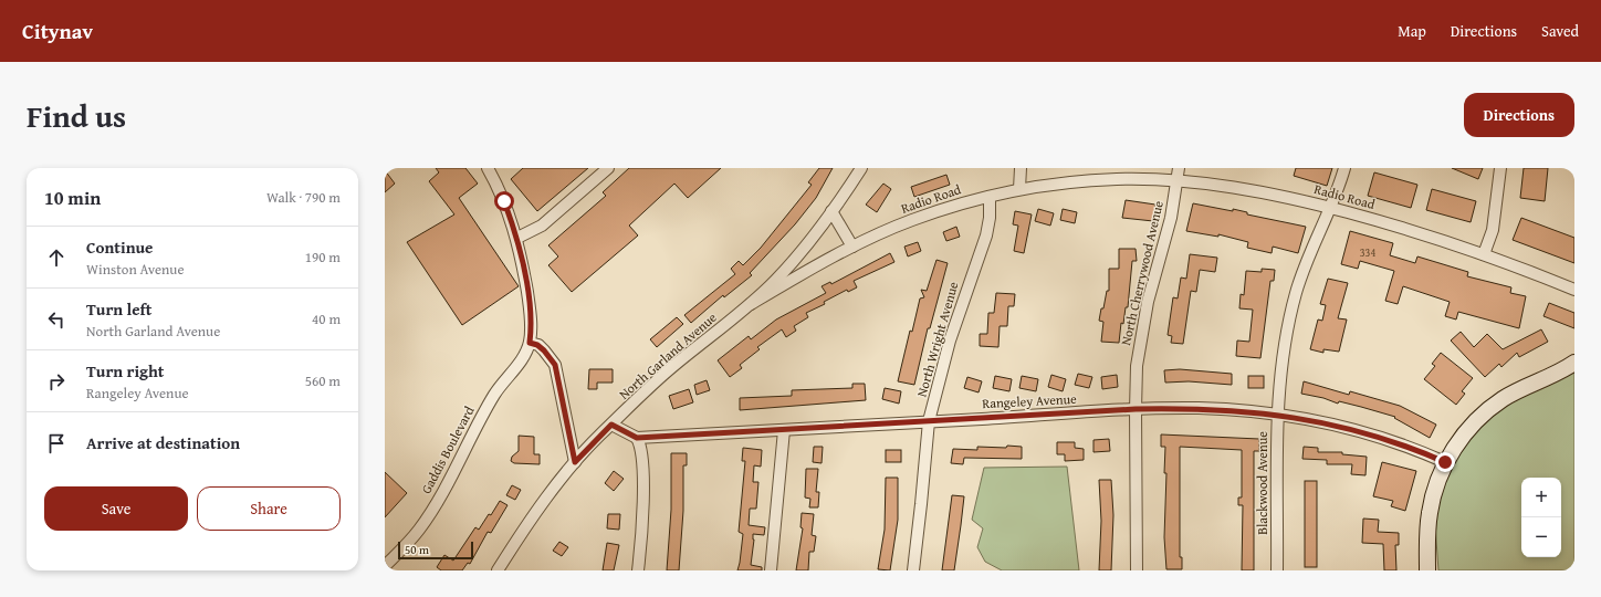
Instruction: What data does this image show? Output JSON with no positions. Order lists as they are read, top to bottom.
{
  "streets": {
    "street": [
      "Radio Road",
      "North Cherrywood Avenue",
      "North Wright Avenue",
      "North Garland Avenue",
      "Rangeley Avenue",
      "Gaddis Boulevard",
      "Blackwood Avenue"
    ]
  },
  "crossings": [
    ["Radio Road", "North Cherrywood Avenue"],
    ["Radio Road", "North Wright Avenue"],
    ["Radio Road", "North Garland Avenue"],
    ["Radio Road", "Blackwood Avenue"],
    ["North Cherrywood Avenue", "Rangeley Avenue"],
    ["North Wright Avenue", "Rangeley Avenue"],
    ["Rangeley Avenue", "Blackwood Avenue"]
  ],
  "house_numbers": ["334"],
  "scale_bar": "50 m",
  "page": {
    "header": "Citynav",
    "nav": ["Map", "Directions", "Saved"],
    "title": "Find us",
    "buttons": [
      "Directions",
      ["Save", "Share"]
    ],
    "heading": ["10 min", "Walk · 790 m"],
    "list": [
      ["Continue", "Winston Avenue", "190 m"],
      ["Turn left", "North Garland Avenue", "40 m"],
      ["Turn right", "Rangeley Avenue", "560 m"],
      "Arrive at destination"
    ],
    "map_buttons": ["+", "−"],
    "scale": "50 m"
  }
}
